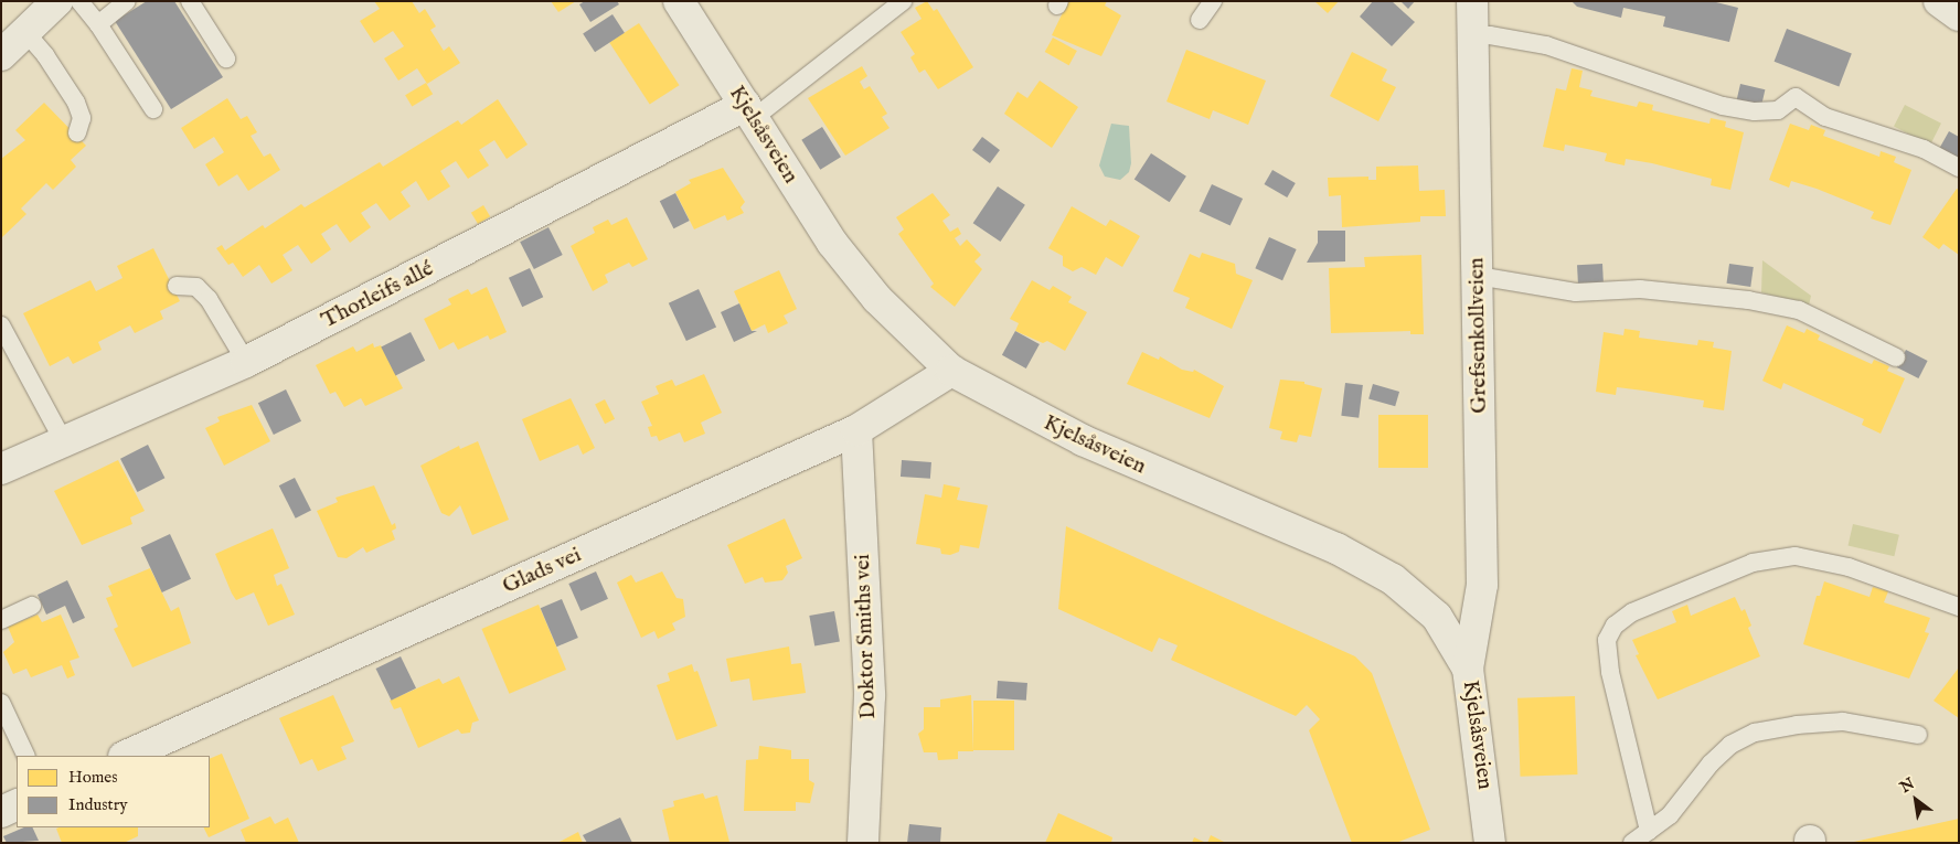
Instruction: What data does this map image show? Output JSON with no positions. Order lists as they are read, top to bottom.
{
  "streets": {
    "street": [
      "Kjelsåsveien",
      "Thorleifs allé",
      "Grefsenkollveien",
      "Glads vei",
      "Doktor Smiths vei"
    ]
  },
  "crossings": [
    ["Kjelsåsveien", "Thorleifs allé"],
    ["Kjelsåsveien", "Grefsenkollveien"],
    ["Kjelsåsveien", "Glads vei"],
    ["Glads vei", "Doktor Smiths vei"]
  ],
  "legend": ["Homes", "Industry"],
  "north": "top left"
}
